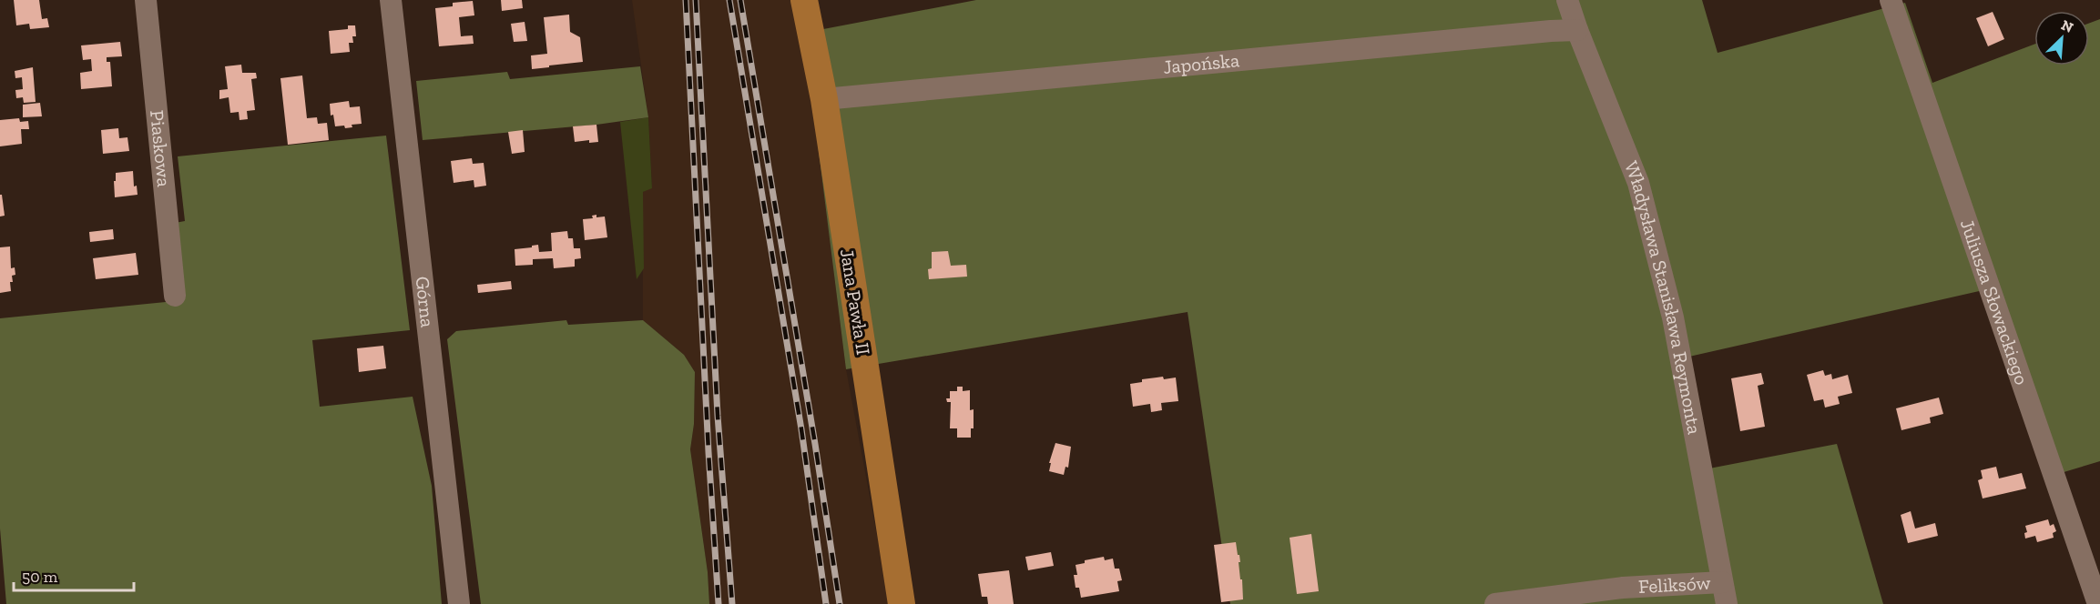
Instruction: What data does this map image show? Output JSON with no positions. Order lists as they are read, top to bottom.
{
  "streets": {
    "main road": ["Jana Pawła II"],
    "street": [
      "Japońska",
      "Piaskowa",
      "Władysława Stanisława Reymonta",
      "Górna",
      "Juliusza Słowackiego",
      "Feliksów"
    ]
  },
  "crossings": [
    ["Japońska", "Władysława Stanisława Reymonta"],
    ["Japońska", "Jana Pawła II"],
    ["Władysława Stanisława Reymonta", "Feliksów"]
  ],
  "scale_bar": "50 m",
  "north": "top right"
}
